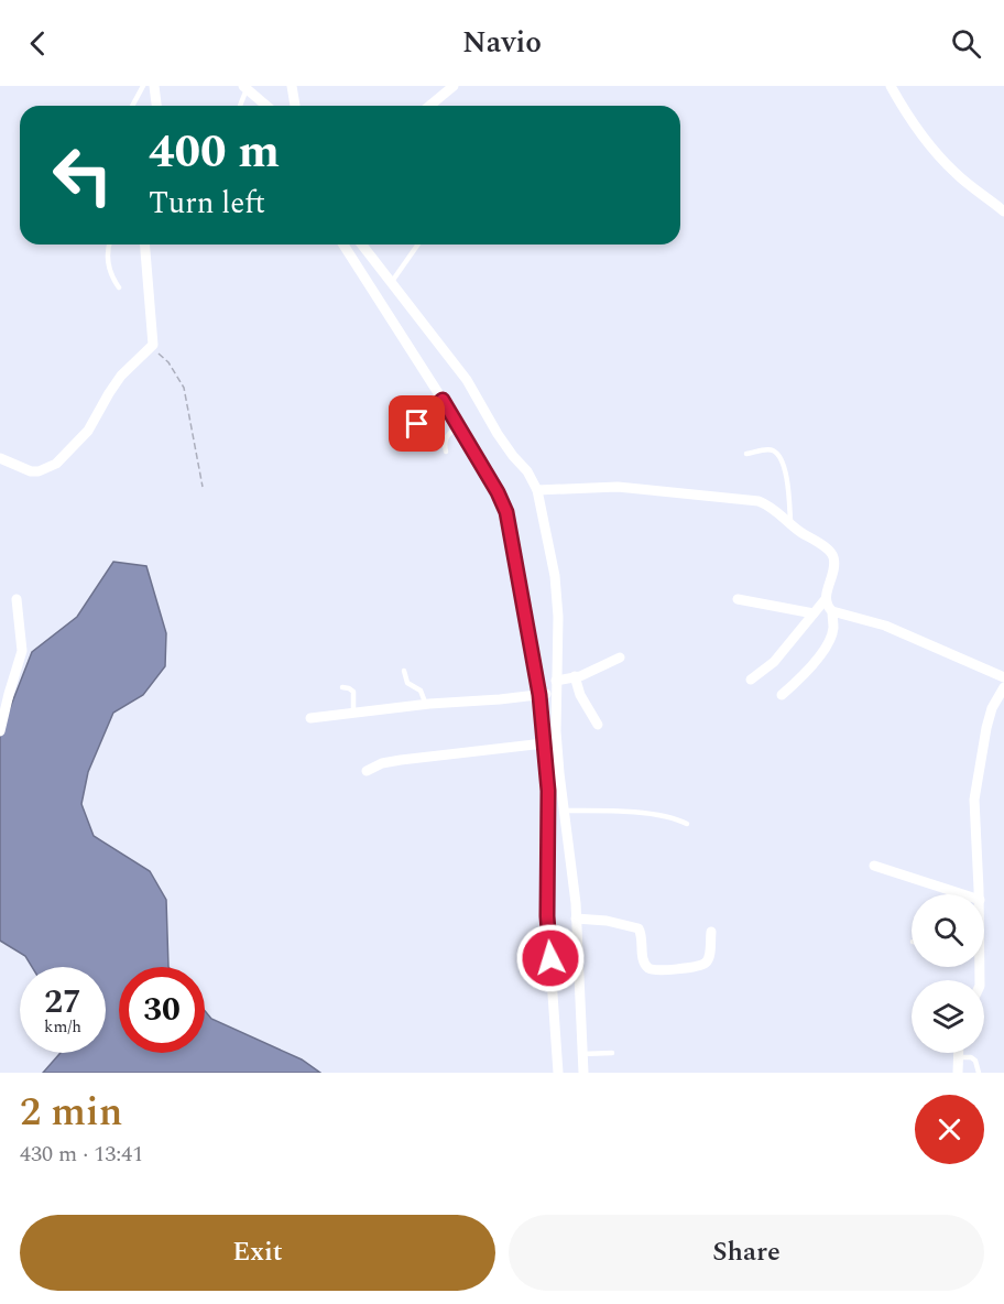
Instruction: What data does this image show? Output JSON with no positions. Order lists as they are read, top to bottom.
{
  "page": {
    "header": "Navio",
    "turn": ["400 m", "Turn left"],
    "speed": "27 km/h",
    "limit": "30",
    "heading": ["2 min", "430 m · 13:41"],
    "buttons": ["Exit", "Share"]
  }
}
